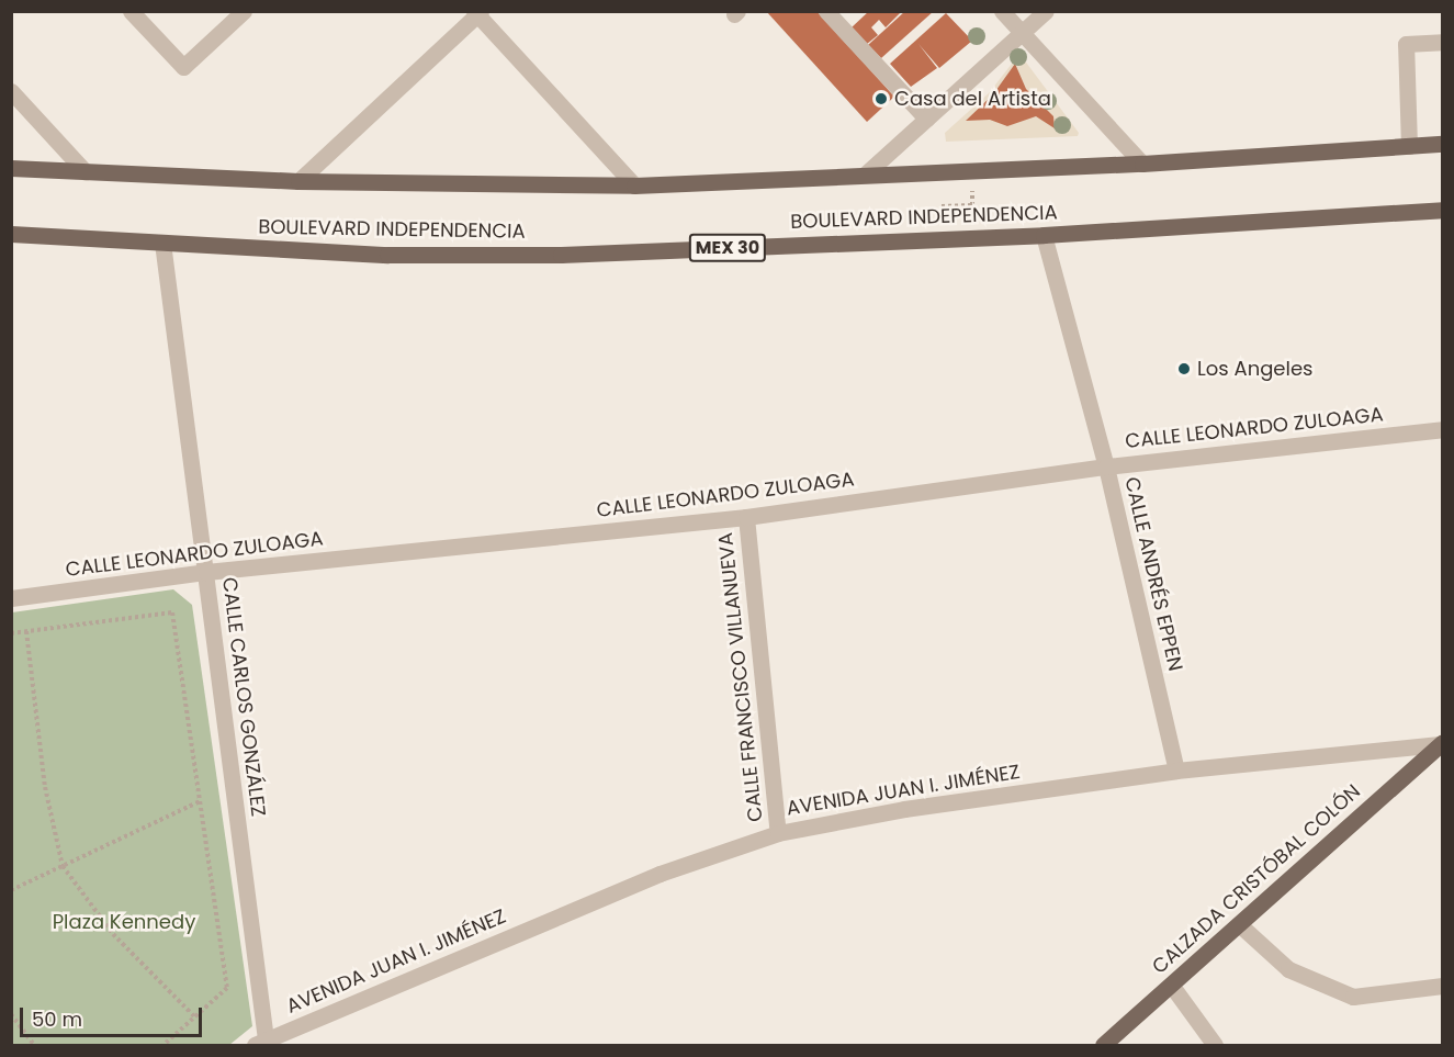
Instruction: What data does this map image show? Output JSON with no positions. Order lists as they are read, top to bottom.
{
  "streets": {
    "main road": ["BOULEVARD INDEPENDENCIA", "MEX 30", "CALZADA CRISTÓBAL COLÓN"],
    "street": [
      "CALLE LEONARDO ZULOAGA",
      "CALLE ANDRÉS EPPEN",
      "CALLE FRANCISCO VILLANUEVA",
      "CALLE CARLOS GONZÁLEZ",
      "AVENIDA JUAN I. JIMÉNEZ"
    ]
  },
  "crossings": [
    ["BOULEVARD INDEPENDENCIA", "CALLE ANDRÉS EPPEN"],
    ["BOULEVARD INDEPENDENCIA", "CALLE CARLOS GONZÁLEZ"],
    ["CALLE LEONARDO ZULOAGA", "CALLE ANDRÉS EPPEN"],
    ["CALLE LEONARDO ZULOAGA", "CALLE FRANCISCO VILLANUEVA"],
    ["CALLE LEONARDO ZULOAGA", "CALLE CARLOS GONZÁLEZ"],
    ["CALLE ANDRÉS EPPEN", "AVENIDA JUAN I. JIMÉNEZ"],
    ["CALLE FRANCISCO VILLANUEVA", "AVENIDA JUAN I. JIMÉNEZ"],
    ["CALLE CARLOS GONZÁLEZ", "AVENIDA JUAN I. JIMÉNEZ"],
    ["AVENIDA JUAN I. JIMÉNEZ", "CALZADA CRISTÓBAL COLÓN"]
  ],
  "parks": ["Plaza Kennedy"],
  "places": ["Casa del Artista", "Los Angeles"],
  "scale_bar": "50 m"
}
